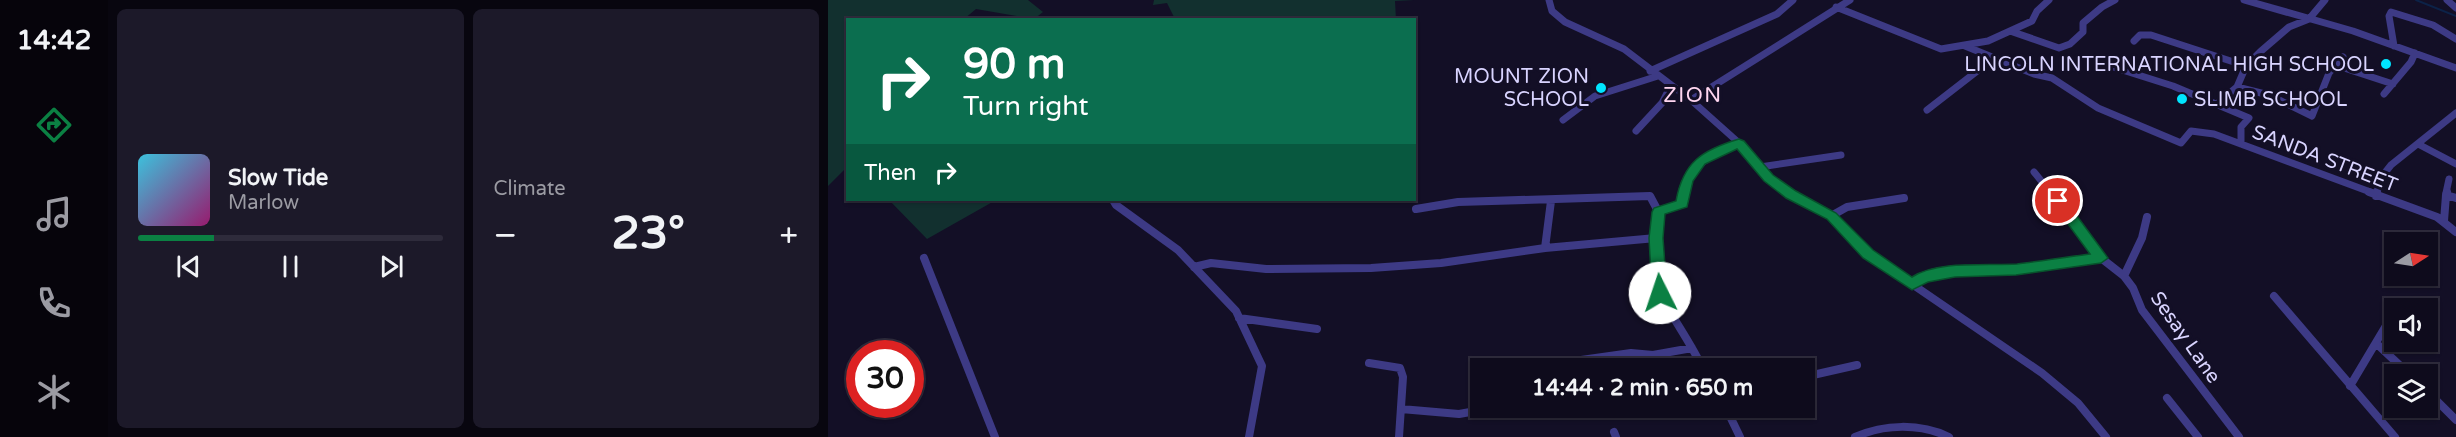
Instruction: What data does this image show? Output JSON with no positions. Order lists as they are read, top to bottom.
{
  "streets": {
    "street": ["SANDA STREET", "Sesay Lane"]
  },
  "districts": ["ZION"],
  "places": ["LINCOLN INTERNATIONAL HIGH SCHOOL", "MOUNT ZION SCHOOL", "SLIMB SCHOOL"],
  "north": "right",
  "page": {
    "tabs": "14:42",
    "tile": "Climate",
    "turn": ["90 m", "Turn right"],
    "then": "Then",
    "song": ["Slow Tide", "Marlow"],
    "heat": ["−", "23°", "+"],
    "limit": "30",
    "trip": "14:44 · 2 min · 650 m"
  }
}
